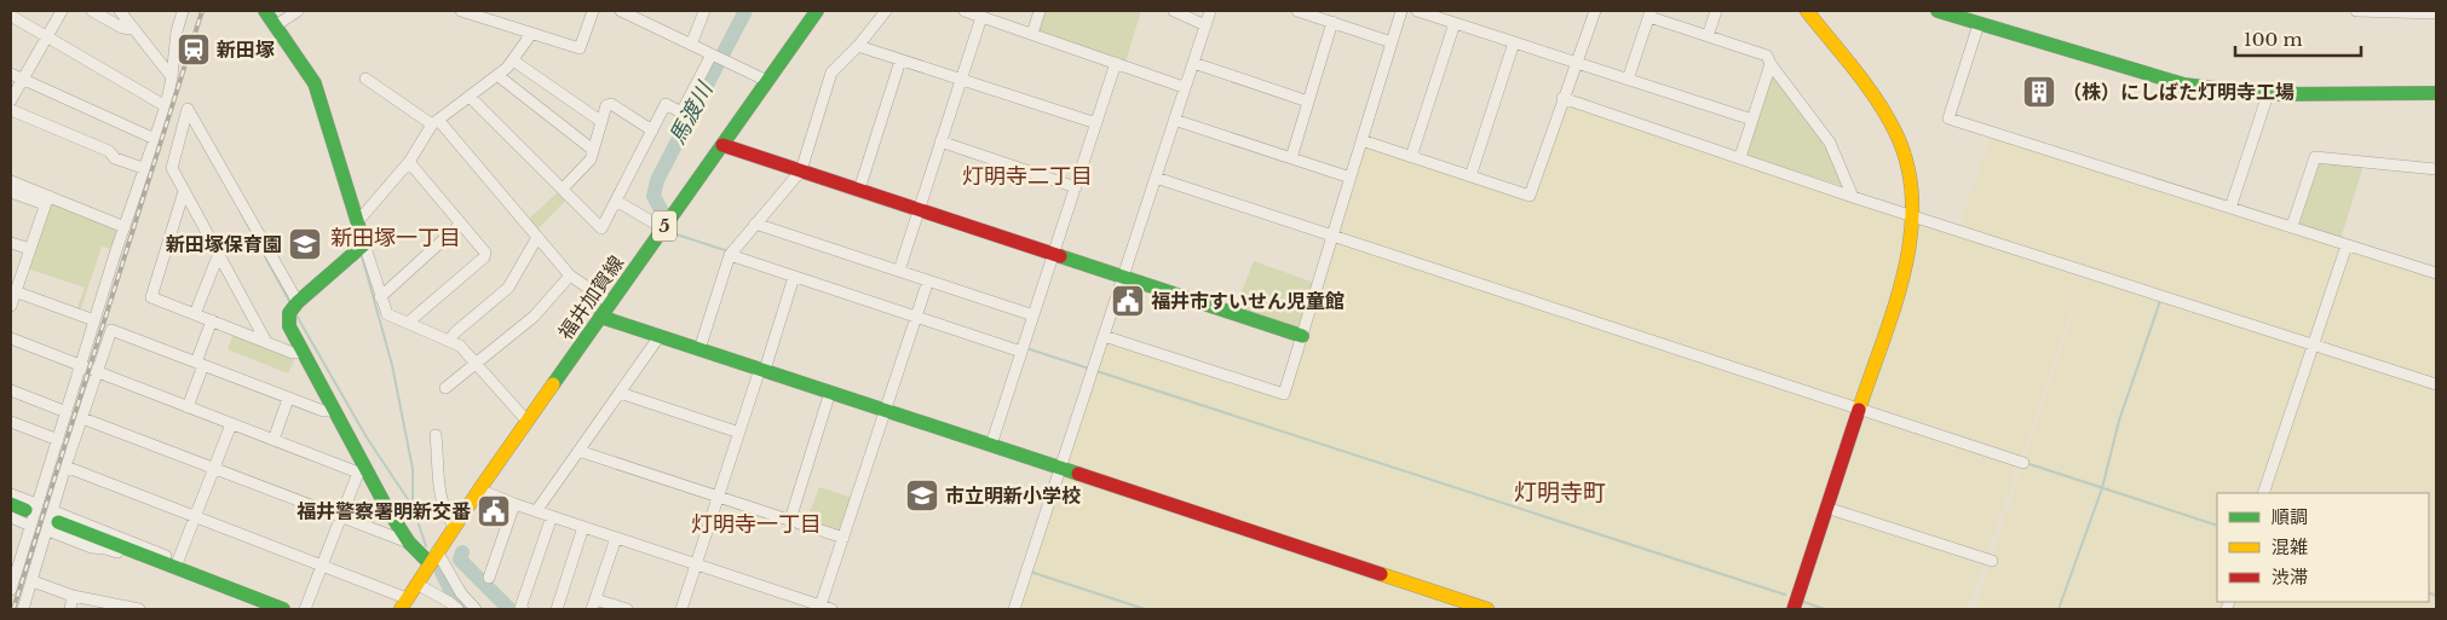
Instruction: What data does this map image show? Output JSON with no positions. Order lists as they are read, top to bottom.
{
  "streets": {
    "street": ["5", "福井加賀線"]
  },
  "districts": [
    "灯明寺二丁目",
    "新田塚一丁目",
    "灯明寺町",
    "灯明寺一丁目"
  ],
  "water": ["馬渡川"],
  "places": {
    "station": ["新田塚"],
    "building": ["（株）にしばた灯明寺工場"],
    "school or university": ["新田塚保育園", "市立明新小学校"],
    "public building": ["福井市すいせん児童館", "福井警察署明新交番"]
  },
  "legend": ["順調", "混雑", "渋滞"],
  "scale_bar": "100 m"
}
